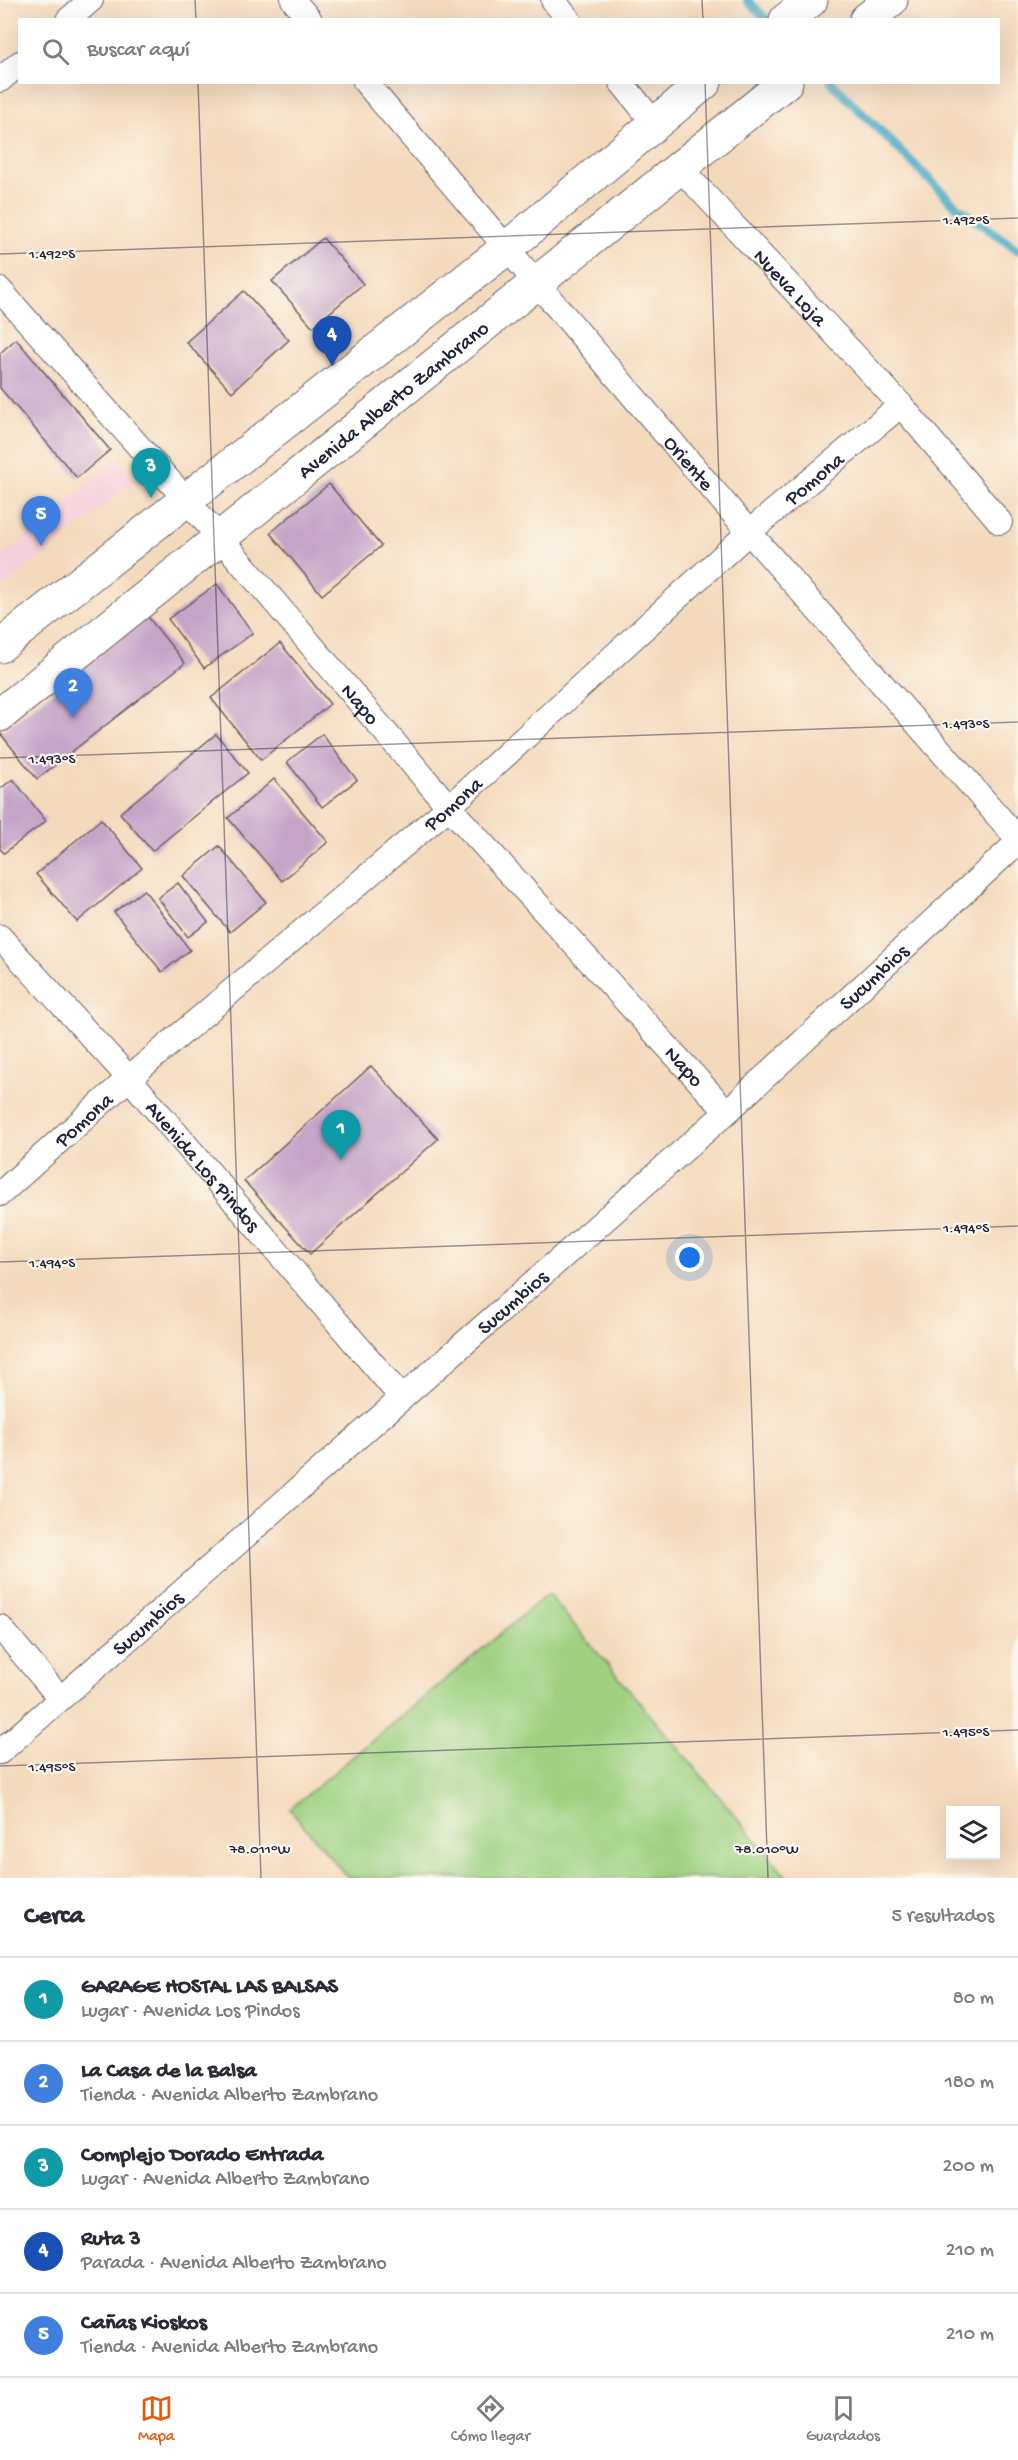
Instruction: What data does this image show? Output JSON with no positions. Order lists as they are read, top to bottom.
{
  "streets": {
    "highway": ["Avenida Alberto Zambrano"],
    "street": [
      "Nueva Loja",
      "Oriente",
      "Pomona",
      "Napo",
      "Sucumbios",
      "Avenida Los Pindos"
    ]
  },
  "crossings": [
    ["Nueva Loja", "Avenida Alberto Zambrano"],
    ["Nueva Loja", "Pomona"],
    ["Avenida Alberto Zambrano", "Oriente"],
    ["Avenida Alberto Zambrano", "Napo"],
    ["Oriente", "Pomona"],
    ["Oriente", "Sucumbios"],
    ["Pomona", "Napo"],
    ["Pomona", "Avenida Los Pindos"],
    ["Napo", "Sucumbios"],
    ["Sucumbios", "Avenida Los Pindos"]
  ],
  "page": {
    "search": "Buscar aquí",
    "pins": [
      "4",
      "3",
      "5",
      "2",
      "1"
    ],
    "heading": ["Cerca", "5 resultados"],
    "list": [
      {
        "mark": "1",
        "name": "GARAGE HOSTAL LAS BALSAS",
        "note": "Lugar · Avenida Los Pindos",
        "value": "80 m"
      },
      {
        "mark": "2",
        "name": "La Casa de la Balsa",
        "note": "Tienda · Avenida Alberto Zambrano",
        "value": "180 m"
      },
      {
        "mark": "3",
        "name": "Complejo Dorado Entrada",
        "note": "Lugar · Avenida Alberto Zambrano",
        "value": "200 m"
      },
      {
        "mark": "4",
        "name": "Ruta 3",
        "note": "Parada · Avenida Alberto Zambrano",
        "value": "210 m"
      },
      {
        "mark": "5",
        "name": "Cañas Kioskos",
        "note": "Tienda · Avenida Alberto Zambrano",
        "value": "210 m"
      }
    ],
    "nav": ["Mapa", "Cómo llegar", "Guardados"]
  },
  "coordinates": [
    "1.492°S",
    "1.493°S",
    "1.494°S",
    "1.495°S",
    "78.011°W",
    "78.010°W"
  ]
}
